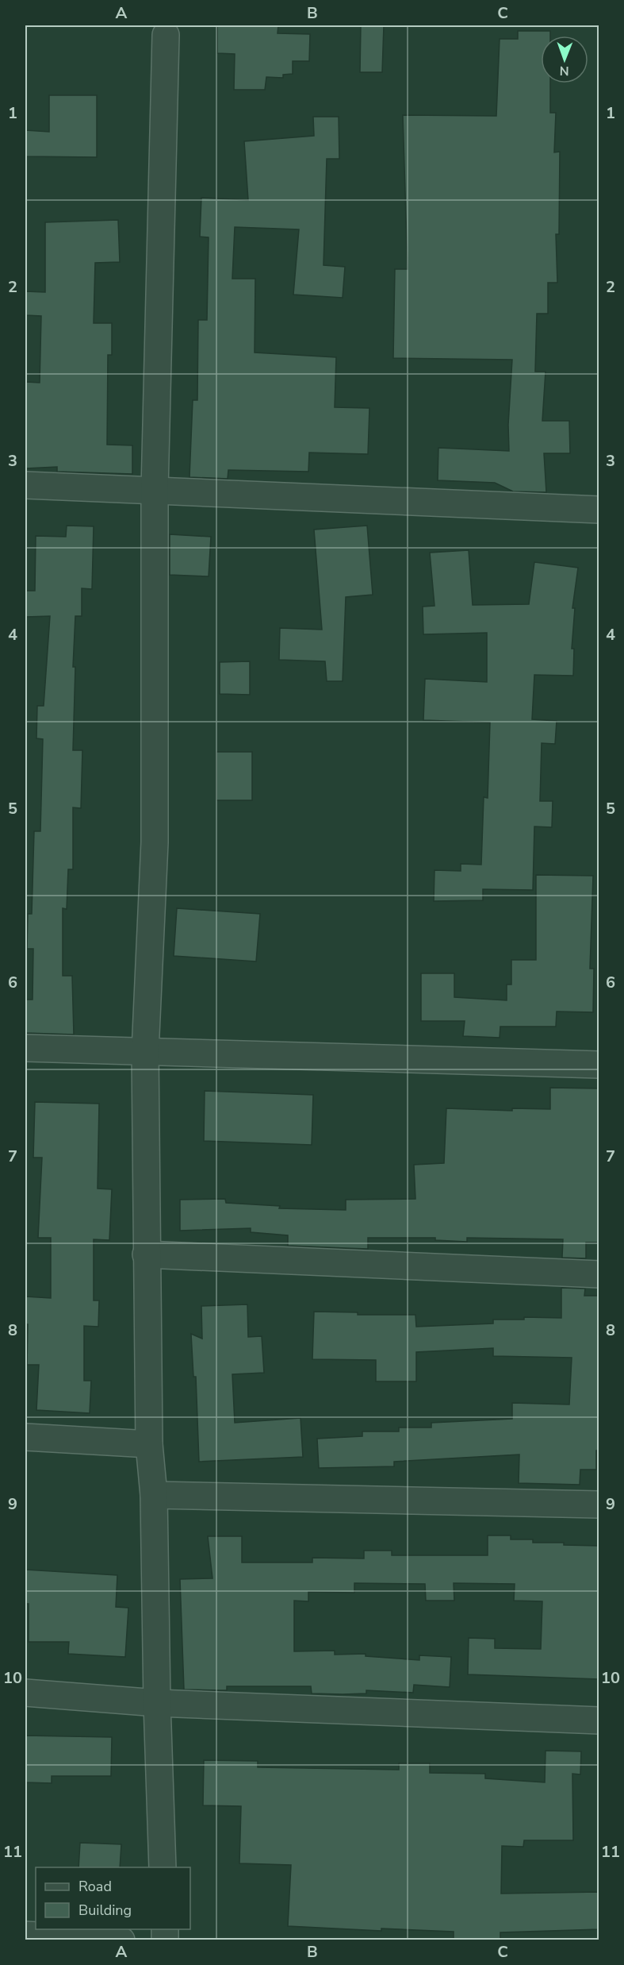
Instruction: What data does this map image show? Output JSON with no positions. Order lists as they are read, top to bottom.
{
  "legend": ["Road", "Building"],
  "north": "bottom",
  "grid": {
    "columns": ["A", "B", "C"],
    "rows": [
      "1",
      "2",
      "3",
      "4",
      "5",
      "6",
      "7",
      "8",
      "9",
      "10",
      "11"
    ]
  }
}
